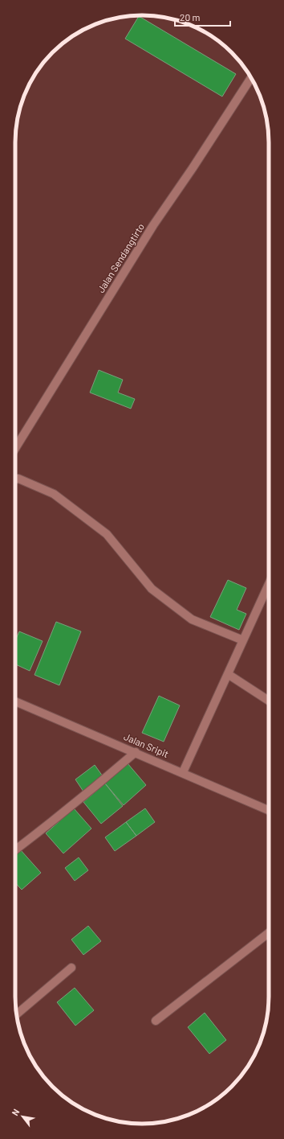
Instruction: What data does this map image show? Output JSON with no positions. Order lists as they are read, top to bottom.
{
  "streets": {
    "street": ["Jalan Sendangtirto", "Jalan Sripit"]
  },
  "scale_bar": "20 m",
  "north": "top left"
}
